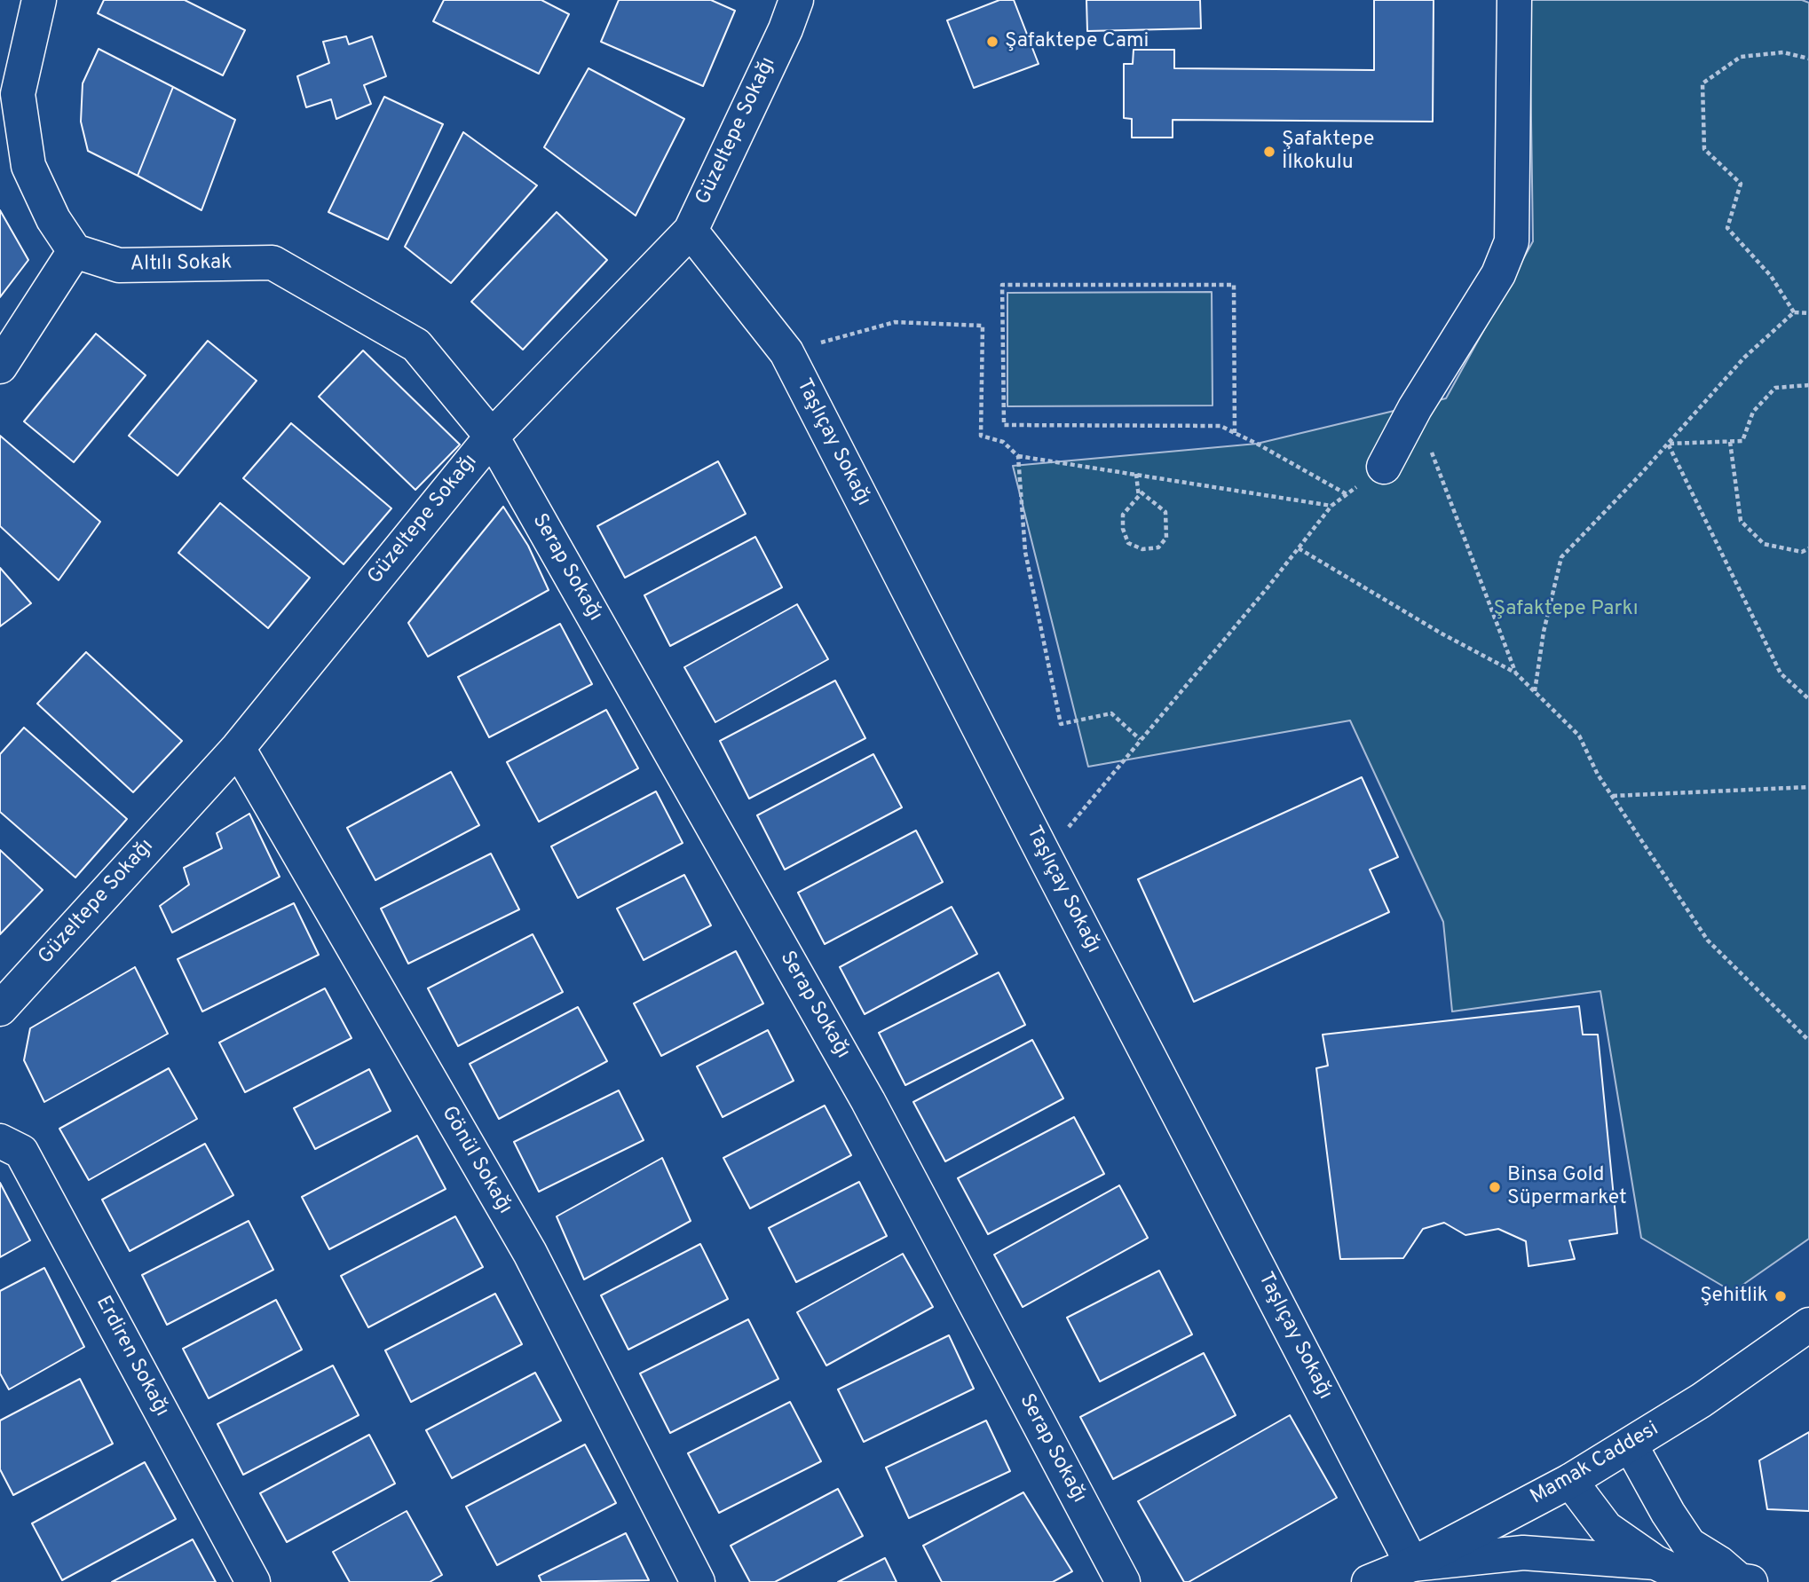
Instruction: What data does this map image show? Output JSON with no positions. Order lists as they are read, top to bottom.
{
  "streets": {
    "street": [
      "Güzeltepe Sokağı",
      "Altılı Sokak",
      "Taşlıçay Sokağı",
      "Serap Sokağı",
      "Gönül Sokağı",
      "Erdiren Sokağı",
      "Mamak Caddesi"
    ]
  },
  "crossings": [
    ["Güzeltepe Sokağı", "Altılı Sokak"],
    ["Güzeltepe Sokağı", "Taşlıçay Sokağı"],
    ["Güzeltepe Sokağı", "Serap Sokağı"],
    ["Güzeltepe Sokağı", "Gönül Sokağı"],
    ["Altılı Sokak", "Serap Sokağı"],
    ["Taşlıçay Sokağı", "Mamak Caddesi"]
  ],
  "parks": ["Şafaktepe Parkı"],
  "places": [
    "Şafaktepe Cami",
    "Şafaktepe İlkokulu",
    "Binsa Gold Süpermarket",
    "Şehitlik"
  ]
}
